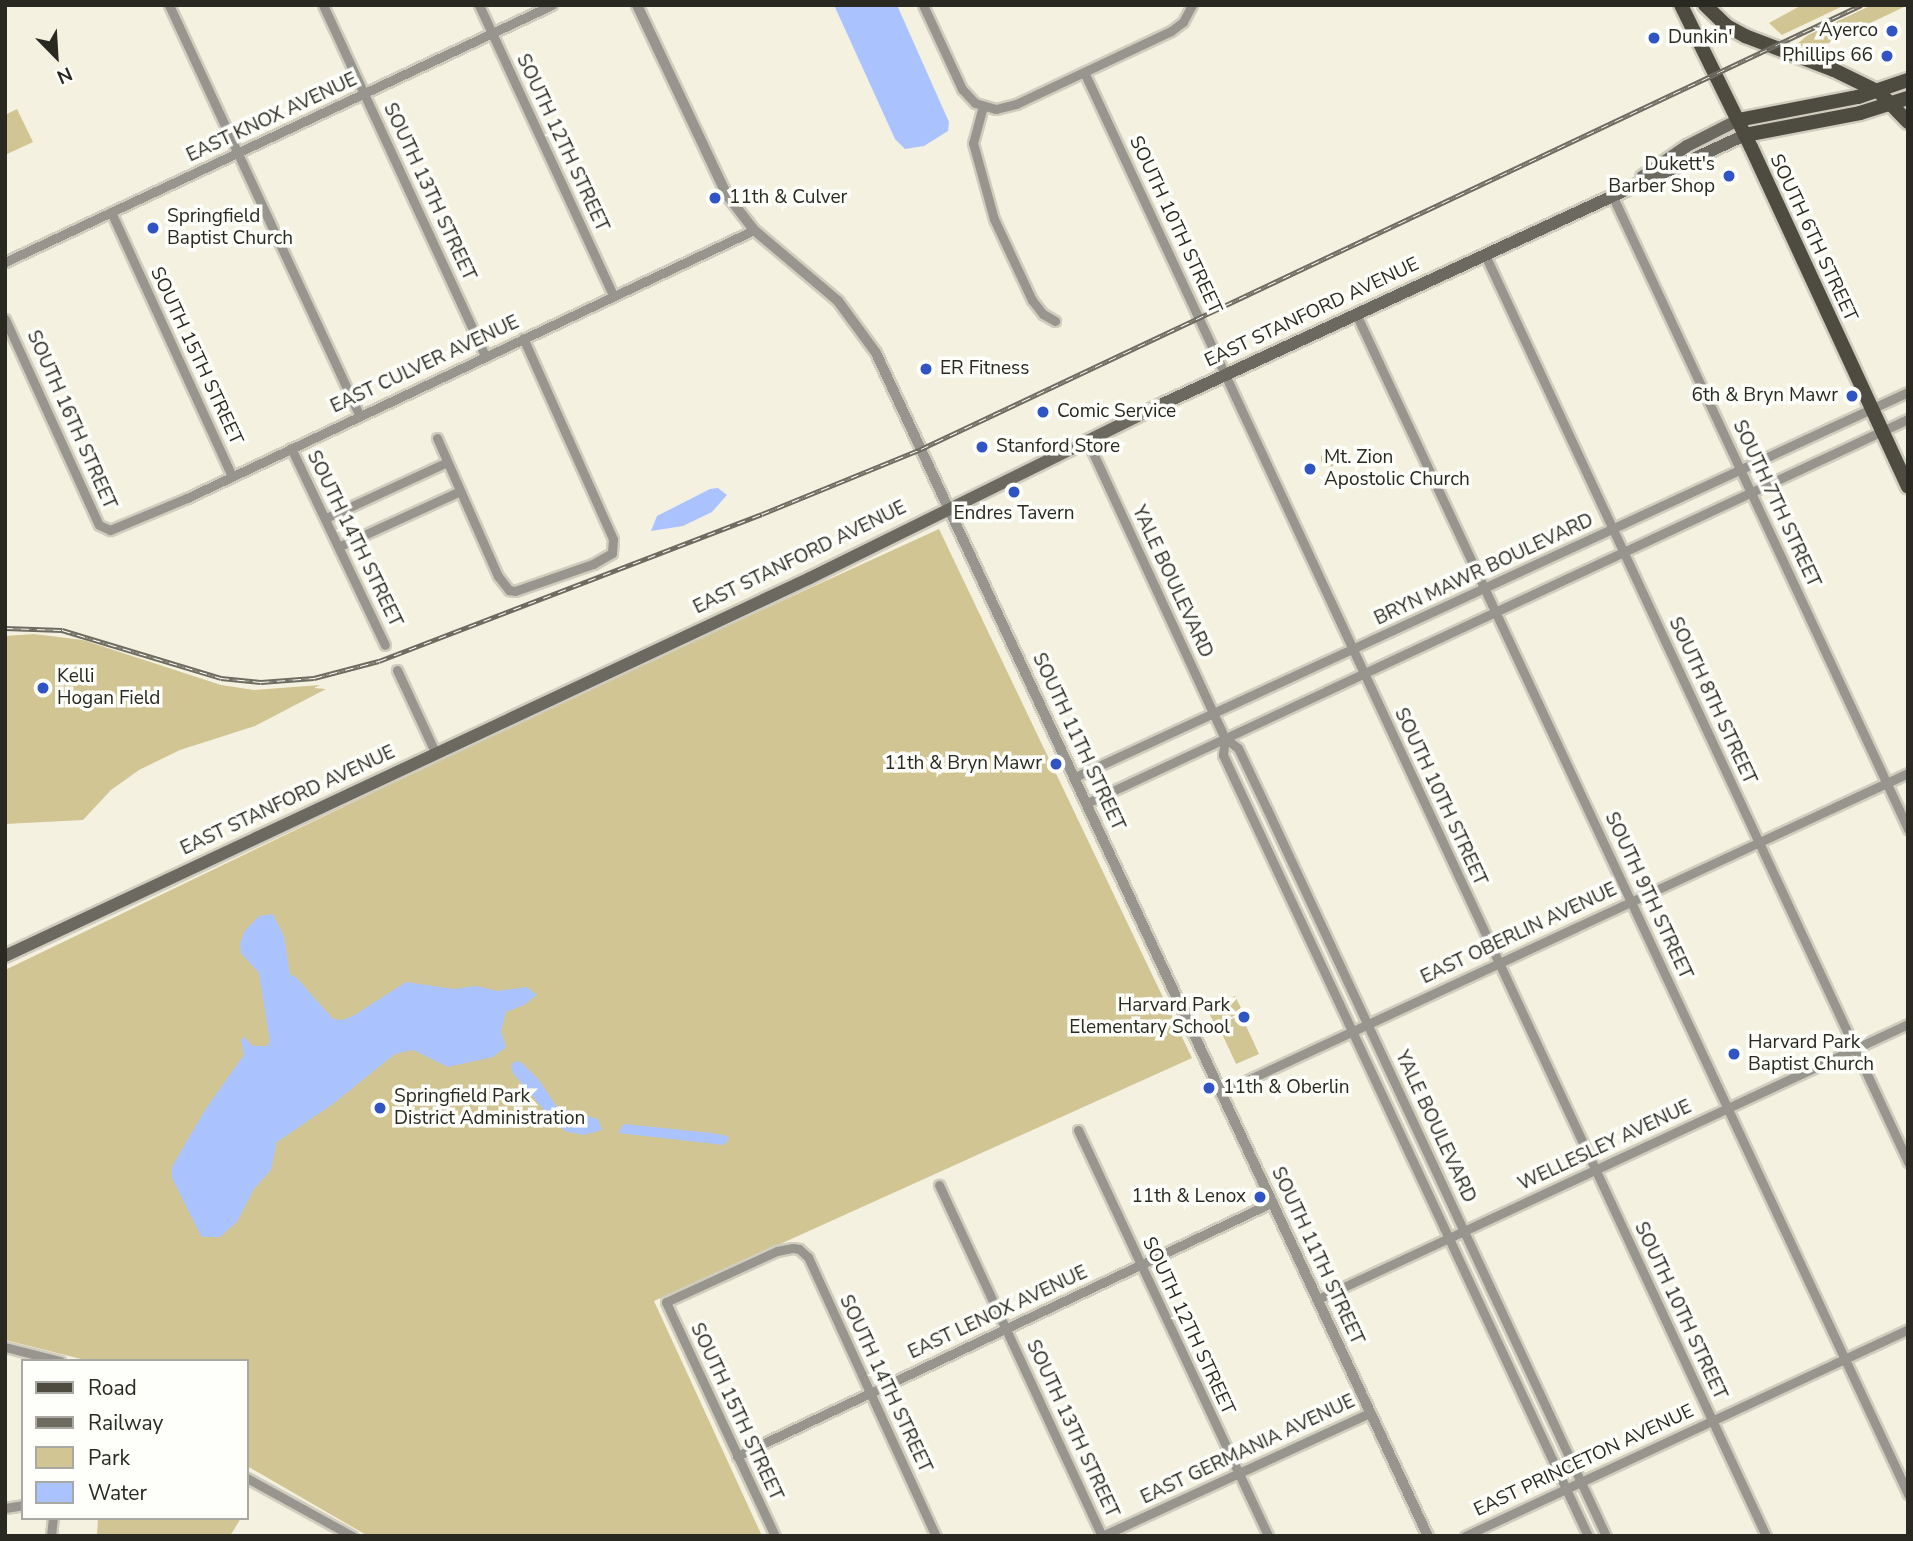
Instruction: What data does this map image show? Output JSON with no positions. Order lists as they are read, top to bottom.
{
  "streets": {
    "main road": ["SOUTH 6TH STREET", "EAST STANFORD AVENUE"],
    "street": [
      "EAST KNOX AVENUE",
      "SOUTH 12TH STREET",
      "SOUTH 13TH STREET",
      "SOUTH 10TH STREET",
      "SOUTH 15TH STREET",
      "EAST CULVER AVENUE",
      "SOUTH 16TH STREET",
      "SOUTH 7TH STREET",
      "SOUTH 14TH STREET",
      "BRYN MAWR BOULEVARD",
      "YALE BOULEVARD",
      "SOUTH 8TH STREET",
      "SOUTH 11TH STREET",
      "SOUTH 9TH STREET",
      "EAST OBERLIN AVENUE",
      "WELLESLEY AVENUE",
      "EAST LENOX AVENUE",
      "EAST GERMANIA AVENUE",
      "EAST PRINCETON AVENUE"
    ]
  },
  "crossings": [
    ["EAST KNOX AVENUE", "SOUTH 12TH STREET"],
    ["EAST KNOX AVENUE", "SOUTH 13TH STREET"],
    ["EAST KNOX AVENUE", "SOUTH 15TH STREET"],
    ["SOUTH 12TH STREET", "EAST CULVER AVENUE"],
    ["SOUTH 12TH STREET", "EAST LENOX AVENUE"],
    ["SOUTH 12TH STREET", "EAST GERMANIA AVENUE"],
    ["SOUTH 13TH STREET", "EAST CULVER AVENUE"],
    ["SOUTH 13TH STREET", "EAST LENOX AVENUE"],
    ["SOUTH 13TH STREET", "EAST GERMANIA AVENUE"],
    ["SOUTH 10TH STREET", "EAST STANFORD AVENUE"],
    ["SOUTH 10TH STREET", "BRYN MAWR BOULEVARD"],
    ["SOUTH 10TH STREET", "EAST OBERLIN AVENUE"],
    ["SOUTH 10TH STREET", "WELLESLEY AVENUE"],
    ["SOUTH 10TH STREET", "EAST PRINCETON AVENUE"],
    ["SOUTH 6TH STREET", "EAST STANFORD AVENUE"],
    ["SOUTH 6TH STREET", "BRYN MAWR BOULEVARD"],
    ["EAST STANFORD AVENUE", "SOUTH 7TH STREET"],
    ["EAST STANFORD AVENUE", "YALE BOULEVARD"],
    ["EAST STANFORD AVENUE", "SOUTH 8TH STREET"],
    ["EAST STANFORD AVENUE", "SOUTH 11TH STREET"],
    ["EAST STANFORD AVENUE", "SOUTH 9TH STREET"],
    ["SOUTH 15TH STREET", "EAST CULVER AVENUE"],
    ["SOUTH 15TH STREET", "SOUTH 14TH STREET"],
    ["SOUTH 15TH STREET", "EAST LENOX AVENUE"],
    ["EAST CULVER AVENUE", "SOUTH 16TH STREET"],
    ["EAST CULVER AVENUE", "SOUTH 14TH STREET"],
    ["EAST CULVER AVENUE", "SOUTH 11TH STREET"],
    ["SOUTH 7TH STREET", "BRYN MAWR BOULEVARD"],
    ["SOUTH 7TH STREET", "EAST OBERLIN AVENUE"],
    ["SOUTH 14TH STREET", "EAST LENOX AVENUE"],
    ["BRYN MAWR BOULEVARD", "YALE BOULEVARD"],
    ["BRYN MAWR BOULEVARD", "SOUTH 8TH STREET"],
    ["BRYN MAWR BOULEVARD", "SOUTH 11TH STREET"],
    ["BRYN MAWR BOULEVARD", "SOUTH 9TH STREET"],
    ["YALE BOULEVARD", "EAST OBERLIN AVENUE"],
    ["YALE BOULEVARD", "WELLESLEY AVENUE"],
    ["YALE BOULEVARD", "EAST PRINCETON AVENUE"],
    ["SOUTH 8TH STREET", "EAST OBERLIN AVENUE"],
    ["SOUTH 8TH STREET", "WELLESLEY AVENUE"],
    ["SOUTH 11TH STREET", "EAST OBERLIN AVENUE"],
    ["SOUTH 11TH STREET", "WELLESLEY AVENUE"],
    ["SOUTH 11TH STREET", "EAST LENOX AVENUE"],
    ["SOUTH 11TH STREET", "EAST GERMANIA AVENUE"],
    ["SOUTH 9TH STREET", "EAST OBERLIN AVENUE"],
    ["SOUTH 9TH STREET", "WELLESLEY AVENUE"],
    ["SOUTH 9TH STREET", "EAST PRINCETON AVENUE"]
  ],
  "places": [
    "Ayerco",
    "Dunkin'",
    "Phillips 66",
    "Dukett's Barber Shop",
    "11th & Culver",
    "Springfield Baptist Church",
    "ER Fitness",
    "6th & Bryn Mawr",
    "Comic Service",
    "Stanford Store",
    "Mt. Zion Apostolic Church",
    "Endres Tavern",
    "Kelli Hogan Field",
    "11th & Bryn Mawr",
    "Harvard Park Elementary School",
    "Harvard Park Baptist Church",
    "11th & Oberlin",
    "Springfield Park District Administration",
    "11th & Lenox"
  ],
  "legend": [
    "Road",
    "Railway",
    "Park",
    "Water"
  ],
  "north": "bottom right"
}
